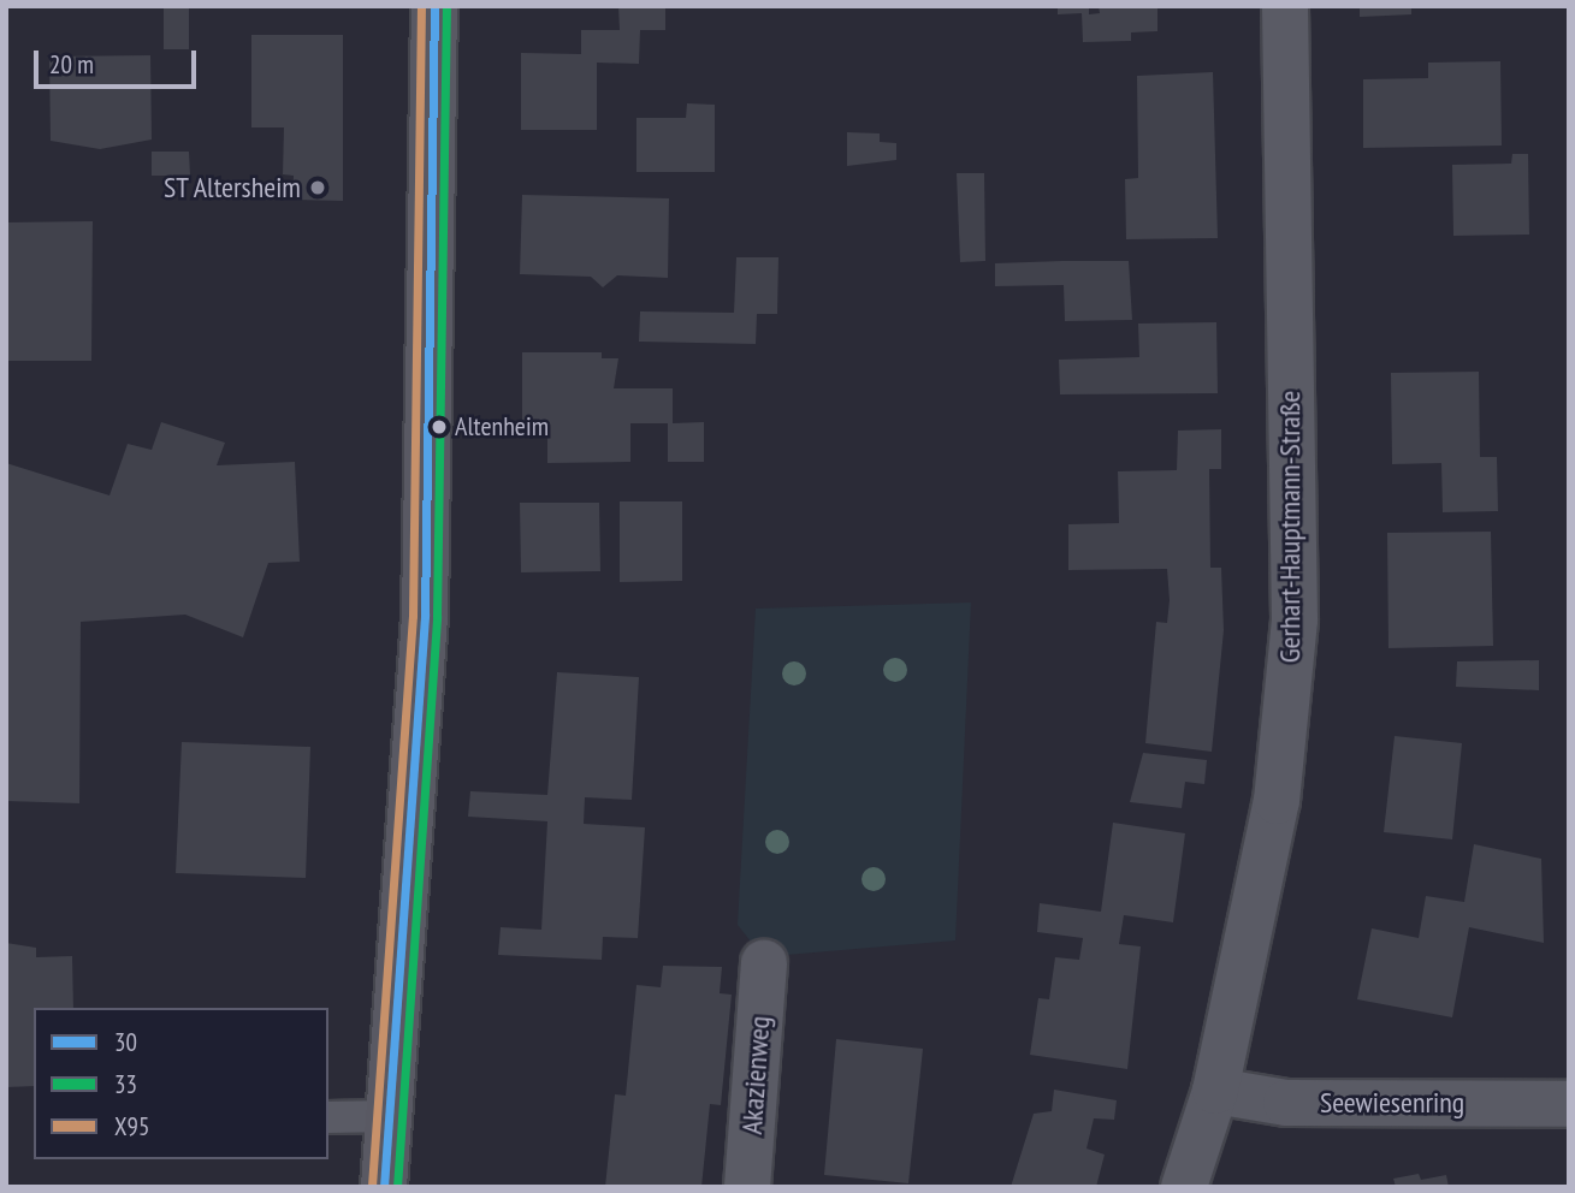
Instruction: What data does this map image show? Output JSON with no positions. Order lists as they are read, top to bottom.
{
  "streets": {
    "street": ["Gerhart-Hauptmann-Straße", "Akazienweg", "Seewiesenring"]
  },
  "crossings": [
    ["Gerhart-Hauptmann-Straße", "Seewiesenring"]
  ],
  "places": ["ST Altersheim", "Altenheim"],
  "lines": ["transit line 30", "transit line 33", "transit line X95"],
  "legend": ["30", "33", "X95"],
  "scale_bar": "20 m"
}
